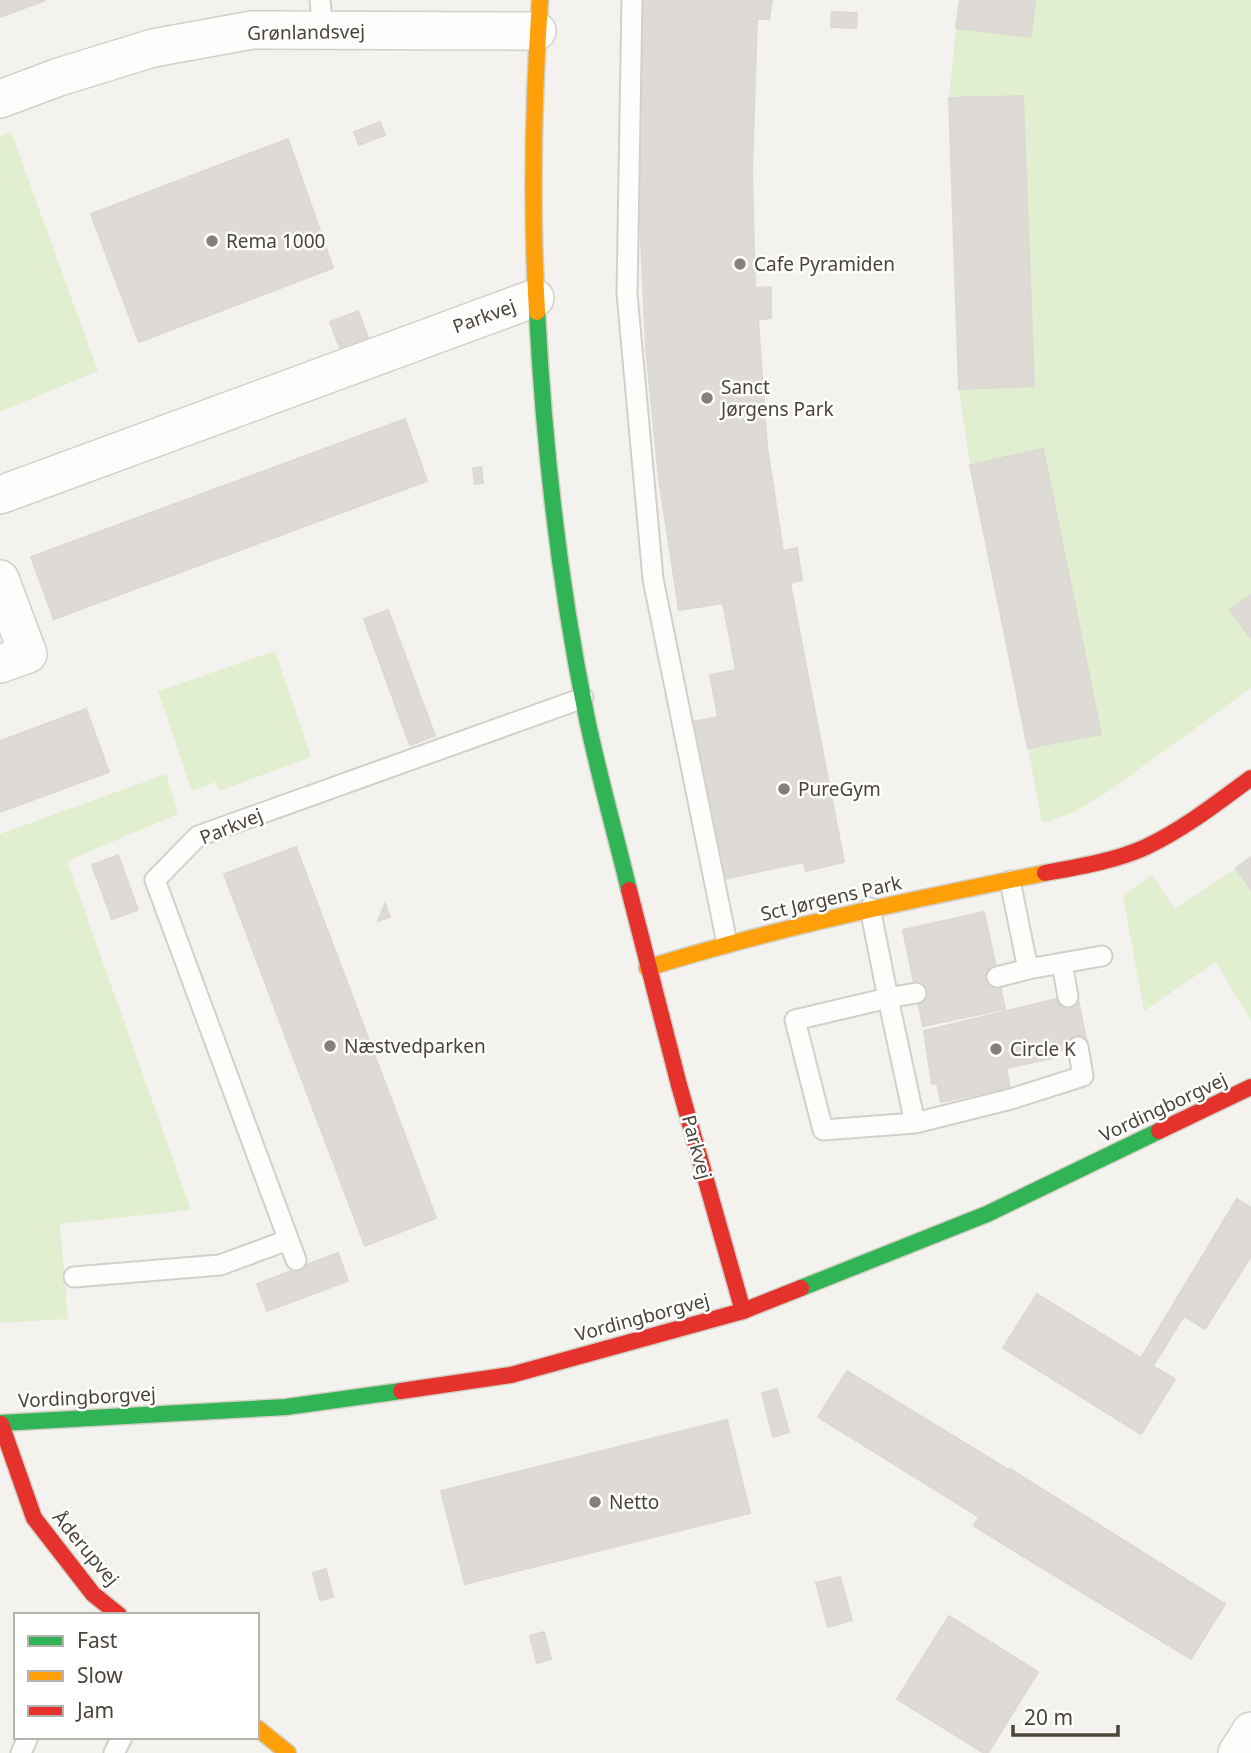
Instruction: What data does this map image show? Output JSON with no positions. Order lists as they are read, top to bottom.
{
  "streets": {
    "street": [
      "Grønlandsvej",
      "Parkvej",
      "Sct Jørgens Park",
      "Vordingborgvej",
      "Åderupvej"
    ]
  },
  "crossings": [
    ["Grønlandsvej", "Parkvej"],
    ["Parkvej", "Sct Jørgens Park"],
    ["Parkvej", "Vordingborgvej"],
    ["Vordingborgvej", "Åderupvej"]
  ],
  "places": [
    "Rema 1000",
    "Cafe Pyramiden",
    "Sanct Jørgens Park",
    "PureGym",
    "Næstvedparken",
    "Circle K",
    "Netto"
  ],
  "legend": ["Fast", "Slow", "Jam"],
  "scale_bar": "20 m"
}
